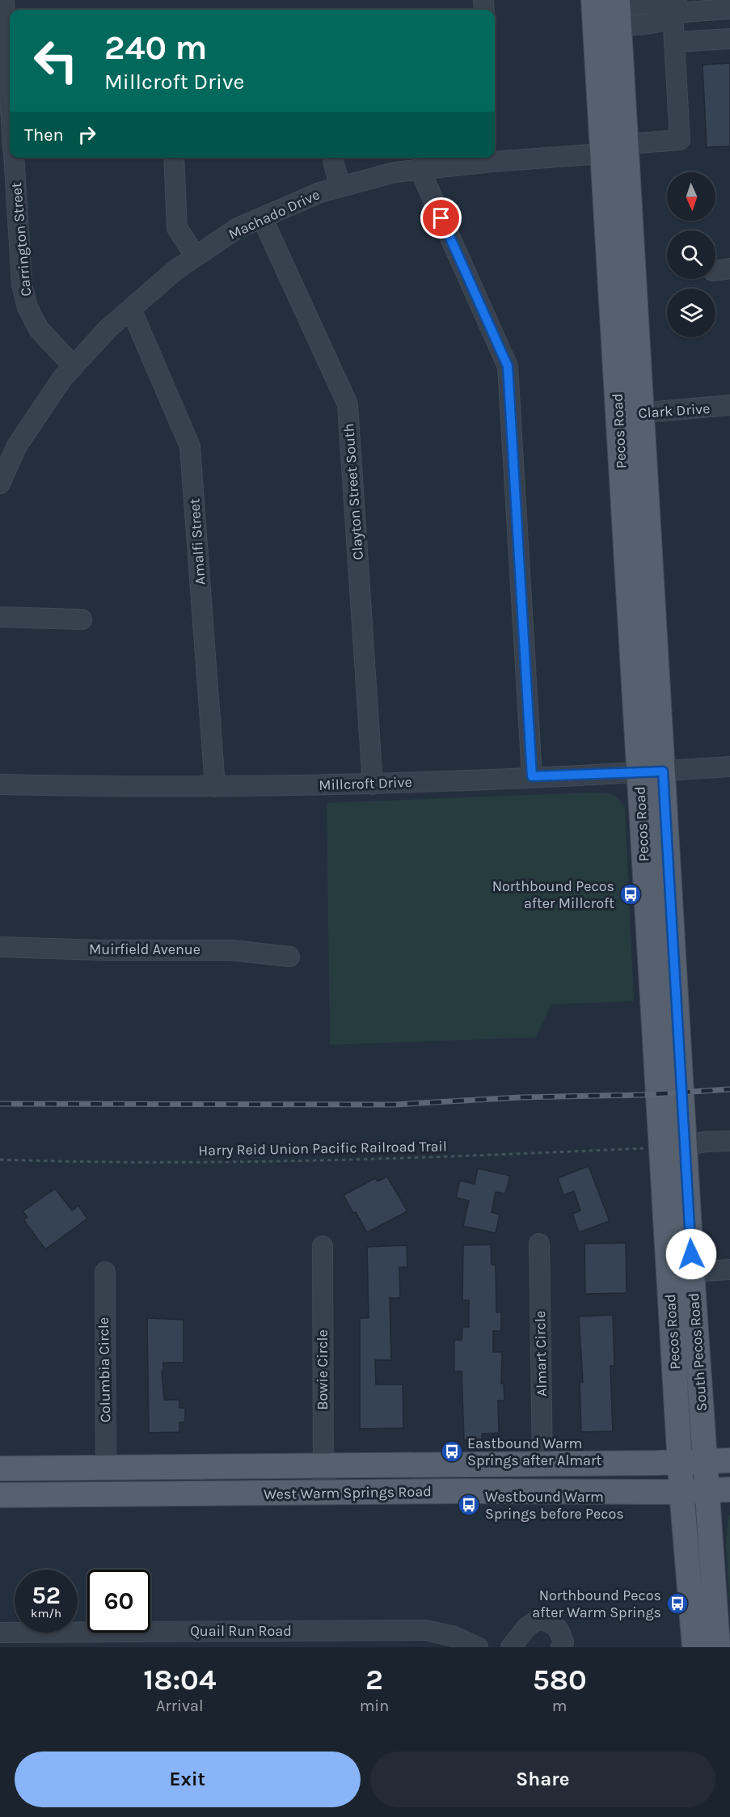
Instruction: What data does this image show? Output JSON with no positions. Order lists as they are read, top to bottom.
{
  "streets": {
    "main road": ["Pecos Road", "South Pecos Road", "West Warm Springs Road"],
    "street": [
      "Machado Drive",
      "Carrington Street",
      "Clark Drive",
      "Clayton Street South",
      "Amalfi Street",
      "Millcroft Drive",
      "Muirfield Avenue",
      "Almart Circle",
      "Columbia Circle",
      "Bowie Circle",
      "Quail Run Road"
    ],
    "path": ["Harry Reid Union Pacific Railroad Trail"]
  },
  "crossings": [
    ["Machado Drive", "Carrington Street"],
    ["Machado Drive", "Pecos Road"],
    ["Machado Drive", "Clayton Street South"],
    ["Machado Drive", "Amalfi Street"],
    ["Clark Drive", "Pecos Road"],
    ["Pecos Road", "Millcroft Drive"],
    ["Pecos Road", "South Pecos Road"],
    ["Pecos Road", "West Warm Springs Road"],
    ["Clayton Street South", "Millcroft Drive"],
    ["Amalfi Street", "Millcroft Drive"],
    ["Millcroft Drive", "South Pecos Road"],
    ["South Pecos Road", "West Warm Springs Road"],
    ["Almart Circle", "West Warm Springs Road"],
    ["Columbia Circle", "West Warm Springs Road"],
    ["Bowie Circle", "West Warm Springs Road"]
  ],
  "places": {
    "bus stop": [
      "Northbound Pecos after Millcroft",
      "Eastbound Warm Springs after Almart",
      "Westbound Warm Springs before Pecos",
      "Northbound Pecos after Warm Springs"
    ]
  },
  "north": "bottom",
  "page": {
    "turn": ["240 m", "Millcroft Drive"],
    "then": "Then",
    "speed": "52 km/h",
    "limit": "60",
    "eta": [
      "18:04",
      "Arrival",
      "2",
      "min",
      "580",
      "m"
    ],
    "buttons": ["Exit", "Share"]
  }
}
